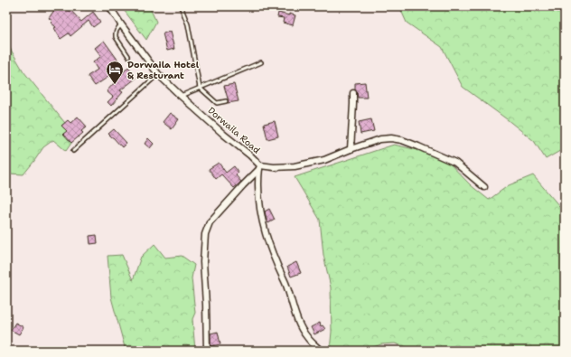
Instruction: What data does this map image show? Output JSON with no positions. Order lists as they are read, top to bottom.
{
  "streets": {
    "street": ["Dorwaila Road"]
  },
  "places": {
    "hotel": ["Dorwaila Hotel & Resturant"]
  }
}
